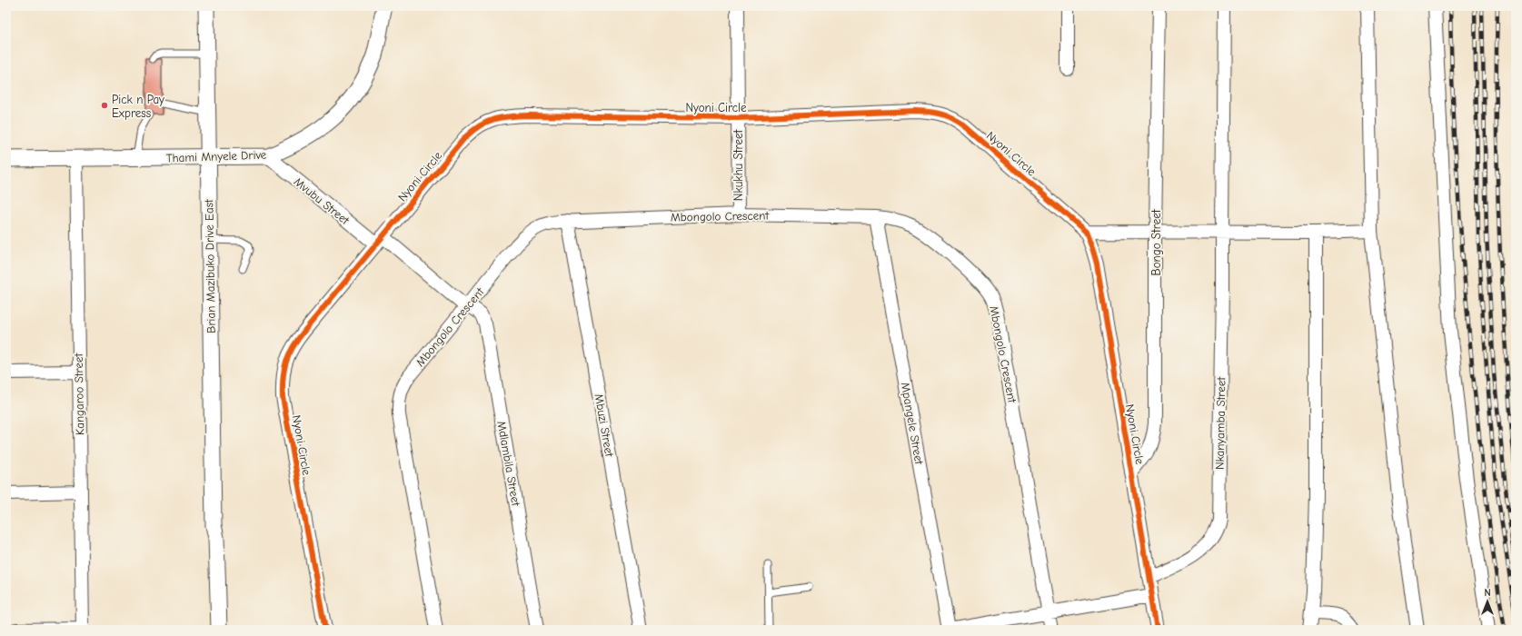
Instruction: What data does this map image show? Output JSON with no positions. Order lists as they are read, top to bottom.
{
  "streets": {
    "street": [
      "Nyoni Circle",
      "Thami Mnyele Drive",
      "Nkukhu Street",
      "Mvubu Street",
      "Mbongolo Crescent",
      "Bongo Street",
      "Brian Mazibuko Drive East",
      "Kangaroo Street",
      "Mpangele Street",
      "Nkanyamba Street",
      "Mbuzi Street",
      "Mdlambila Street"
    ]
  },
  "crossings": [
    ["Nyoni Circle", "Nkukhu Street"],
    ["Nyoni Circle", "Mvubu Street"],
    ["Nyoni Circle", "Bongo Street"],
    ["Nyoni Circle", "Nkanyamba Street"],
    ["Thami Mnyele Drive", "Mvubu Street"],
    ["Thami Mnyele Drive", "Brian Mazibuko Drive East"],
    ["Thami Mnyele Drive", "Kangaroo Street"],
    ["Nkukhu Street", "Mbongolo Crescent"],
    ["Mvubu Street", "Mbongolo Crescent"],
    ["Mbongolo Crescent", "Mpangele Street"],
    ["Mbongolo Crescent", "Mbuzi Street"]
  ],
  "places": ["Pick n Pay Express"],
  "north": "top"
}
